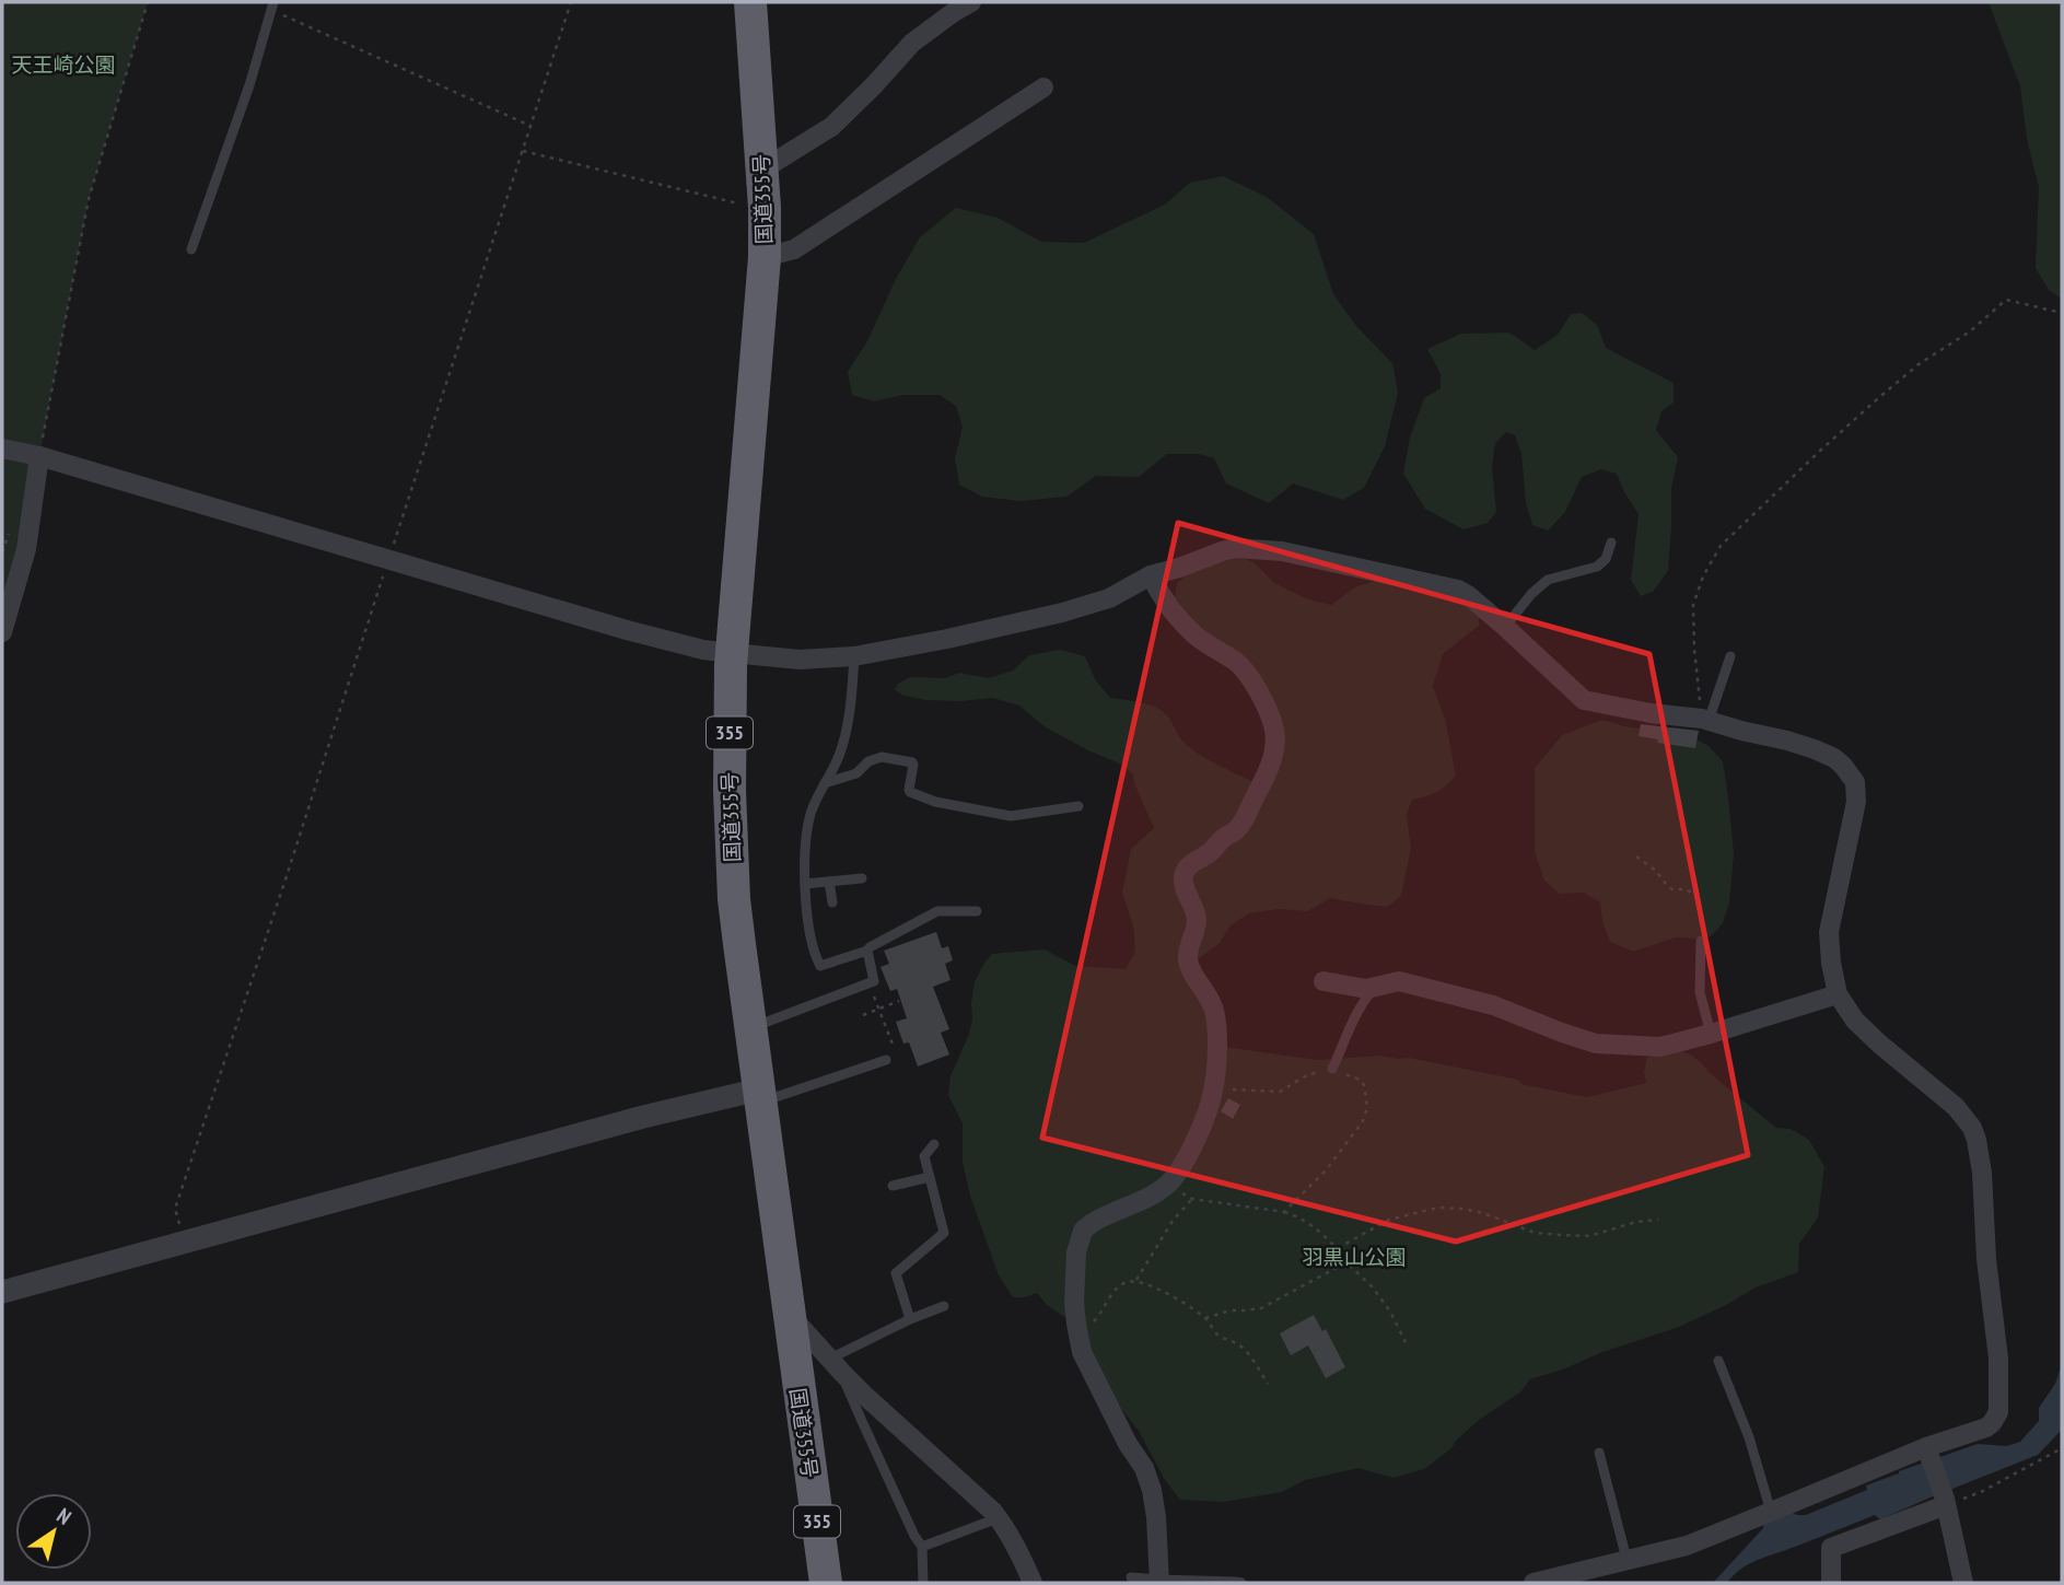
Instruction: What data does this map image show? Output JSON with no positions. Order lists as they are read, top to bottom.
{
  "streets": {
    "highway": ["国道355号", "355"]
  },
  "parks": ["天王崎公園", "羽黒山公園"],
  "north": "top right"
}
